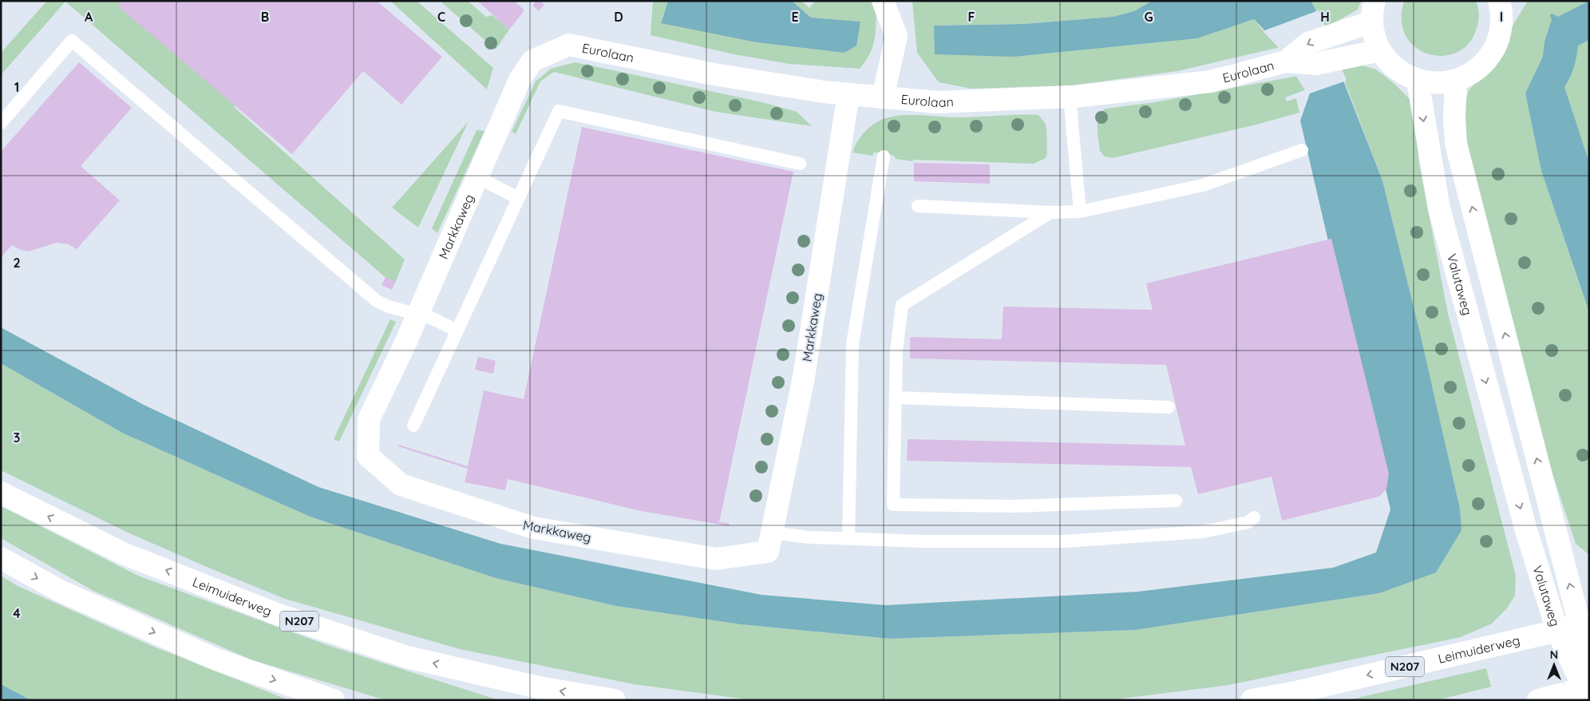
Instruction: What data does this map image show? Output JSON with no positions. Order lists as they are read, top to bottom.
{
  "streets": {
    "main road": [
      "Eurolaan",
      "Markkaweg",
      "Valutaweg",
      "Leimuiderweg",
      "N207"
    ]
  },
  "crossings": [
    ["Eurolaan", "Markkaweg"],
    ["Valutaweg", "Leimuiderweg"]
  ],
  "north": "top",
  "grid": {
    "columns": [
      "A",
      "B",
      "C",
      "D",
      "E",
      "F",
      "G",
      "H",
      "I"
    ],
    "rows": [
      "1",
      "2",
      "3",
      "4"
    ]
  }
}
